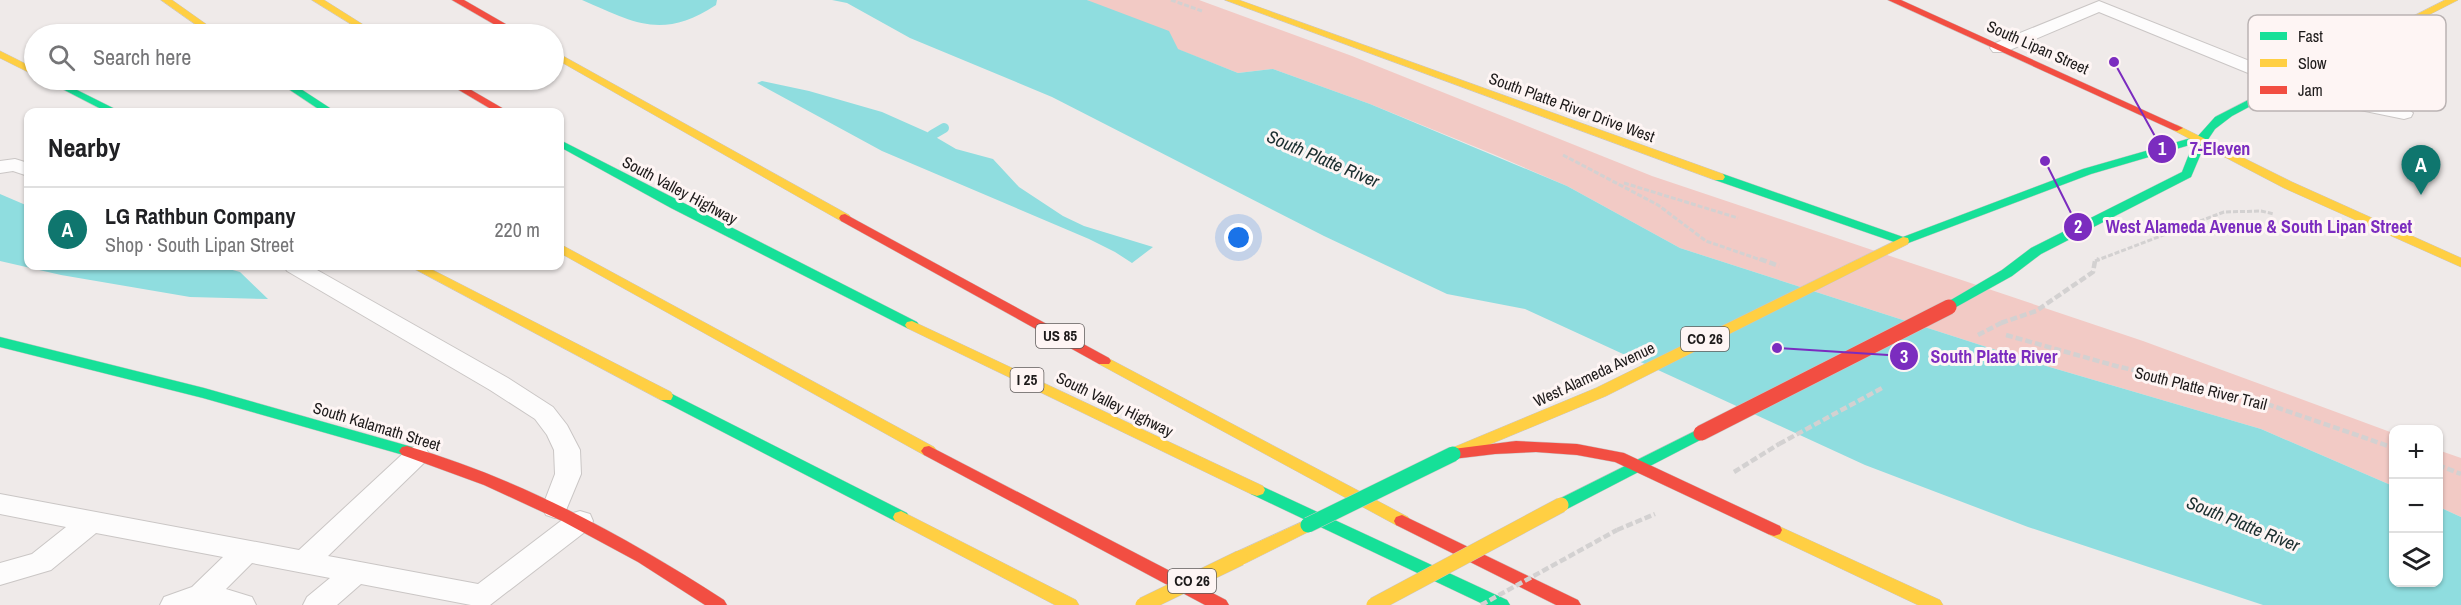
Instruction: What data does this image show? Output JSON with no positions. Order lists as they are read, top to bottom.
{
  "streets": {
    "main road": [
      "South Lipan Street",
      "South Platte River Drive West",
      "South Valley Highway",
      "US 85",
      "CO 26",
      "West Alameda Avenue",
      "I 25",
      "South Kalamath Street"
    ],
    "path": ["South Platte River Trail"]
  },
  "crossings": [
    ["South Lipan Street", "West Alameda Avenue"],
    ["South Platte River Drive West", "West Alameda Avenue"]
  ],
  "water": ["South Platte River"],
  "places": ["7-Eleven", "West Alameda Avenue & South Lipan Street", "South Platte River"],
  "legend": ["Fast", "Slow", "Jam"],
  "page": {
    "search": "Search here",
    "heading": "Nearby",
    "pins": "A",
    "list": [
      {
        "mark": "A",
        "name": "LG Rathbun Company",
        "note": "Shop · South Lipan Street",
        "value": "220 m"
      }
    ],
    "map_buttons": ["+", "−"]
  }
}
